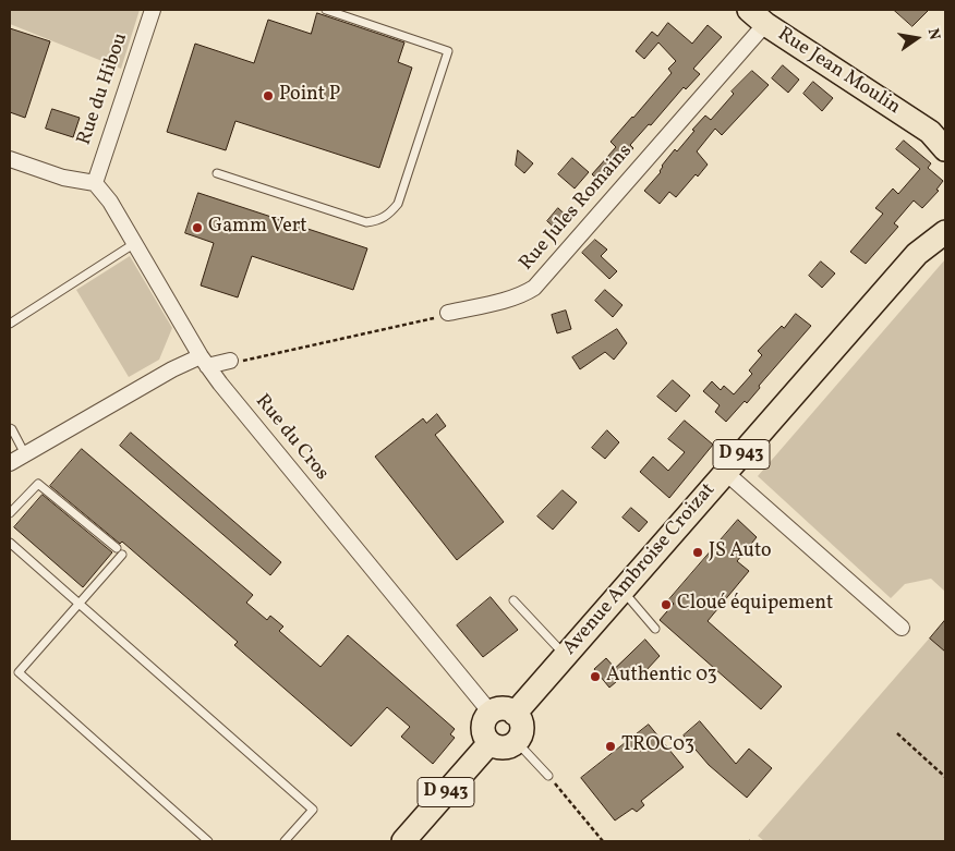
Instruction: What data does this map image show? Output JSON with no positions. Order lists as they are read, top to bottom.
{
  "streets": {
    "main road": ["Rue Jean Moulin", "D 943", "Avenue Ambroise Croizat"],
    "street": ["Rue du Hibou", "Rue Jules Romains", "Rue du Cros"]
  },
  "crossings": [
    ["Rue Jean Moulin", "Rue Jules Romains"],
    ["Rue du Hibou", "Rue du Cros"],
    ["Rue du Cros", "D 943"],
    ["Rue du Cros", "Avenue Ambroise Croizat"],
    ["D 943", "Avenue Ambroise Croizat"]
  ],
  "places": [
    "Point P",
    "Gamm Vert",
    "JS Auto",
    "Cloué équipement",
    "Authentic 03",
    "TROC03"
  ],
  "north": "right"
}
